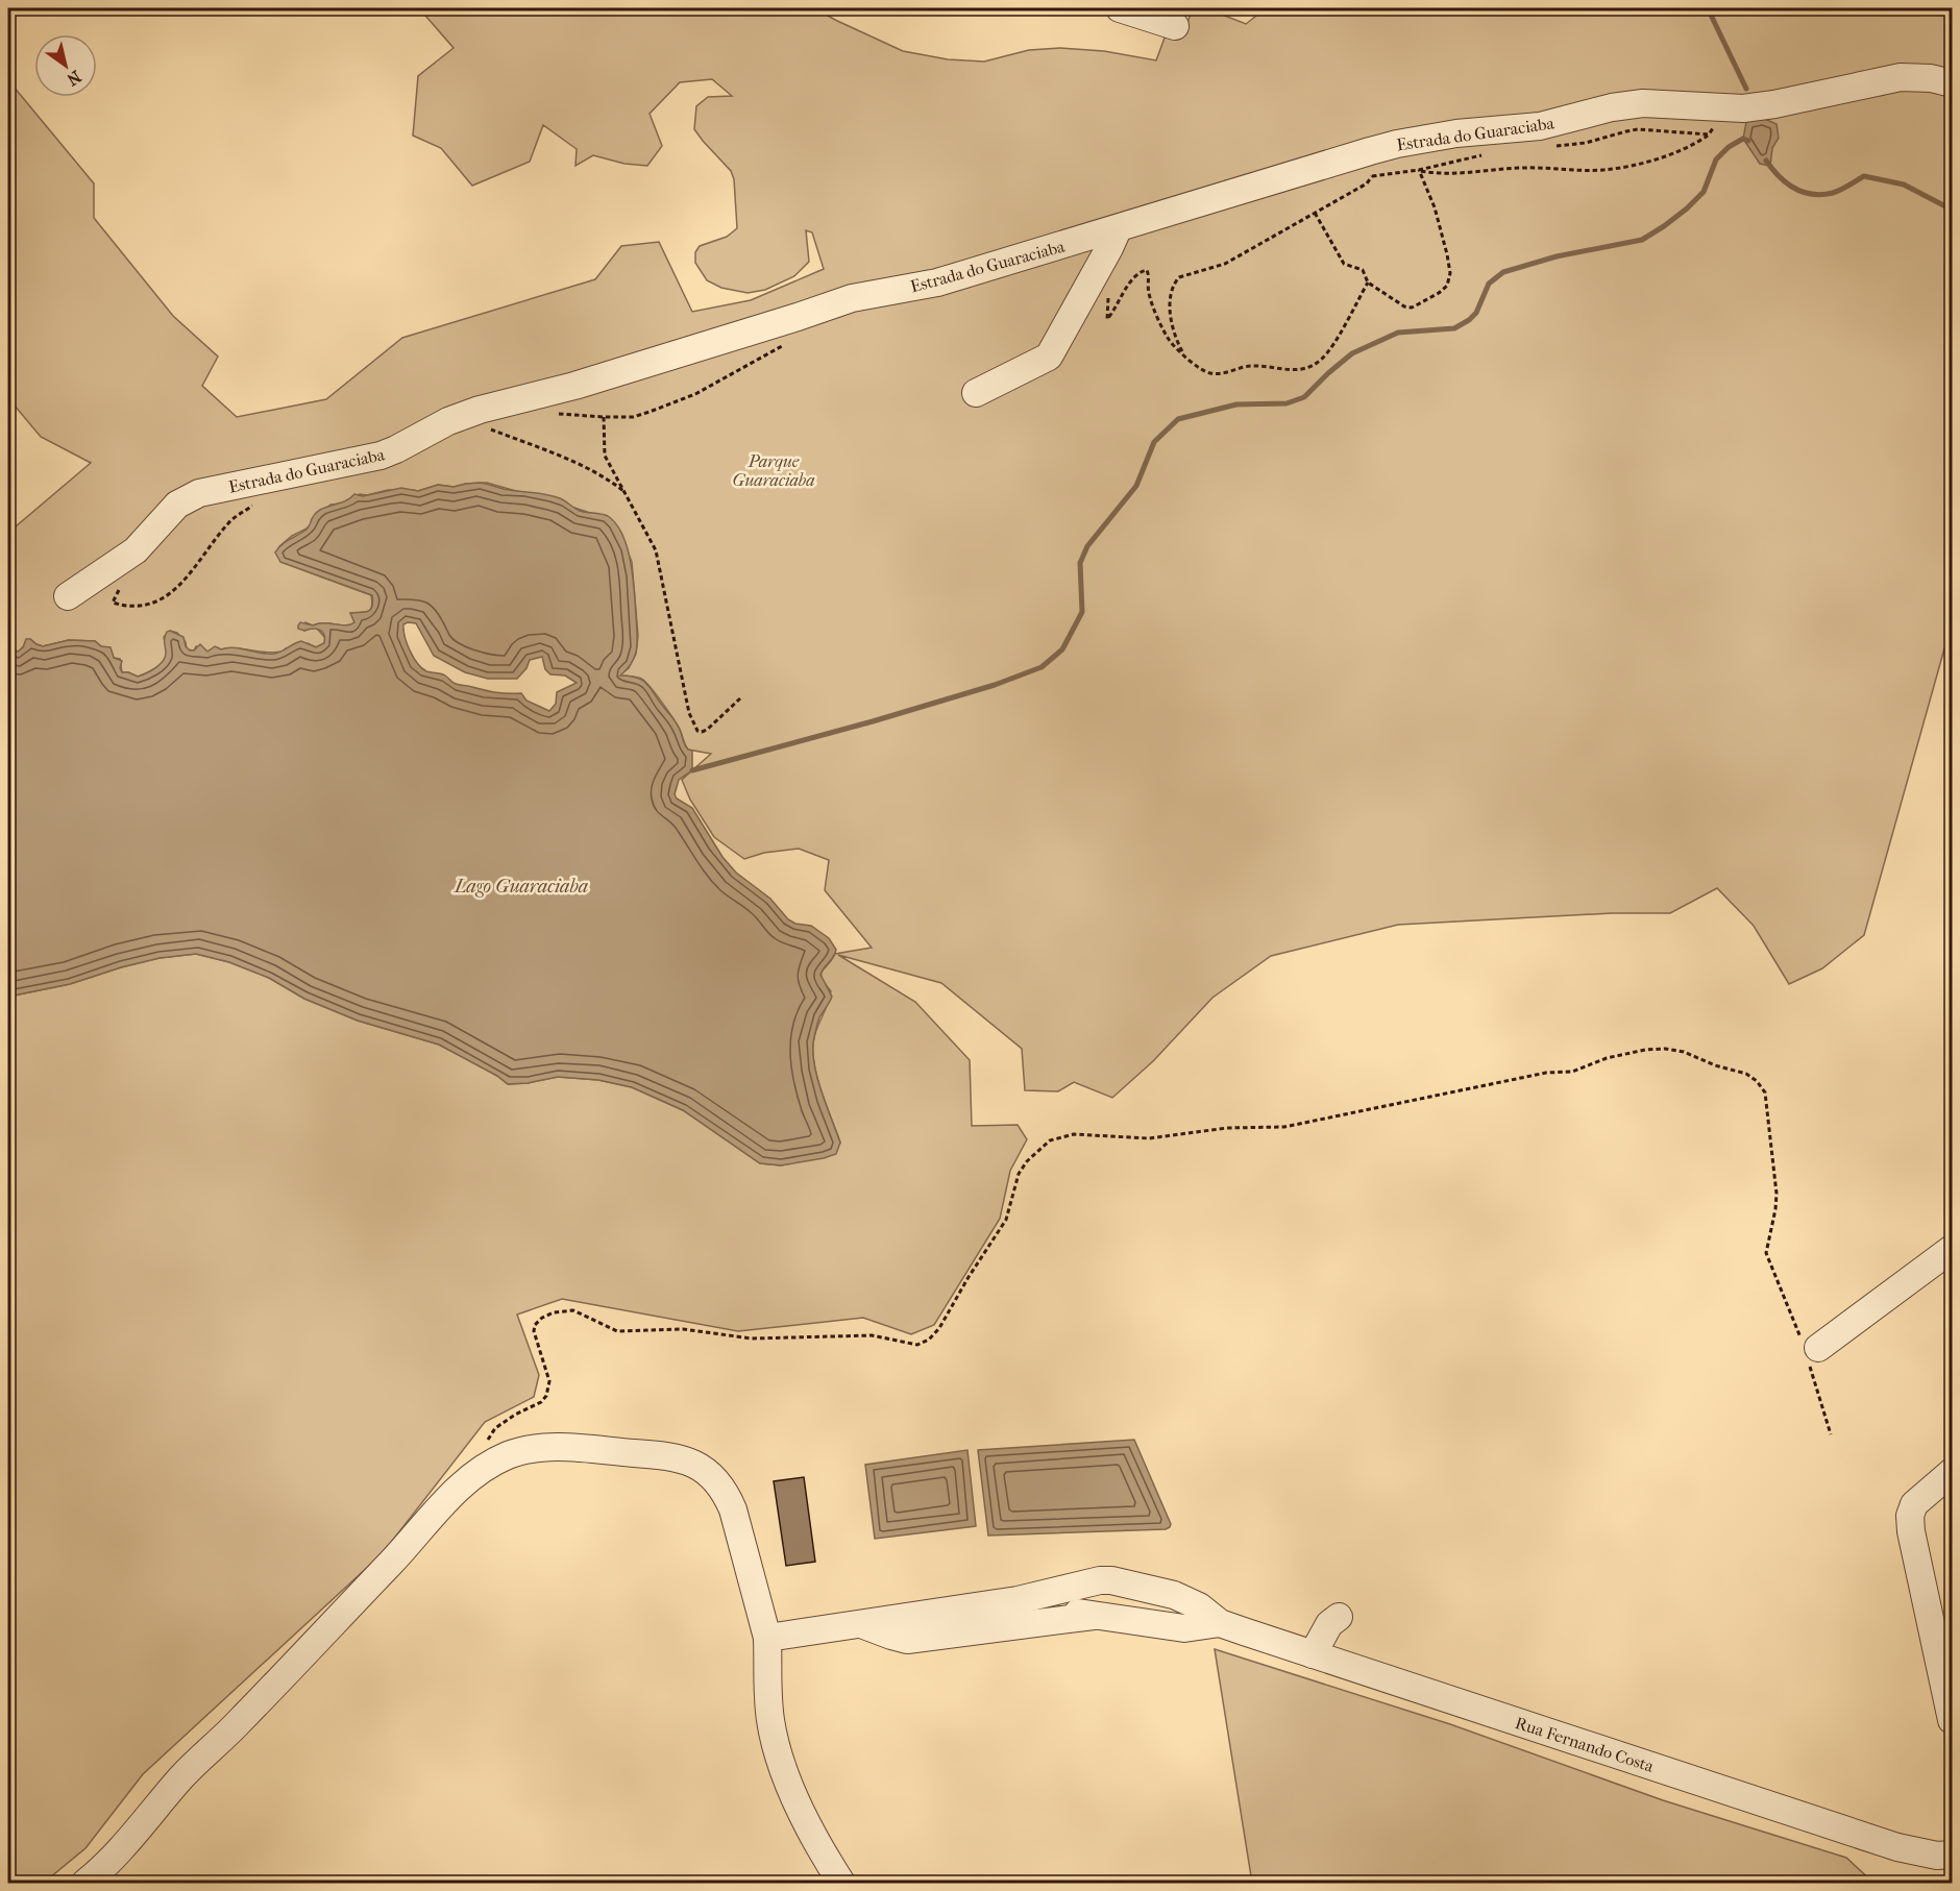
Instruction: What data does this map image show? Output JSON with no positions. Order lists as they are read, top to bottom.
{
  "streets": {
    "street": ["Estrada do Guaraciaba", "Rua Fernando Costa"]
  },
  "water": ["Lago Guaraciaba"],
  "parks": ["Parque Guaraciaba"],
  "north": "bottom right"
}
